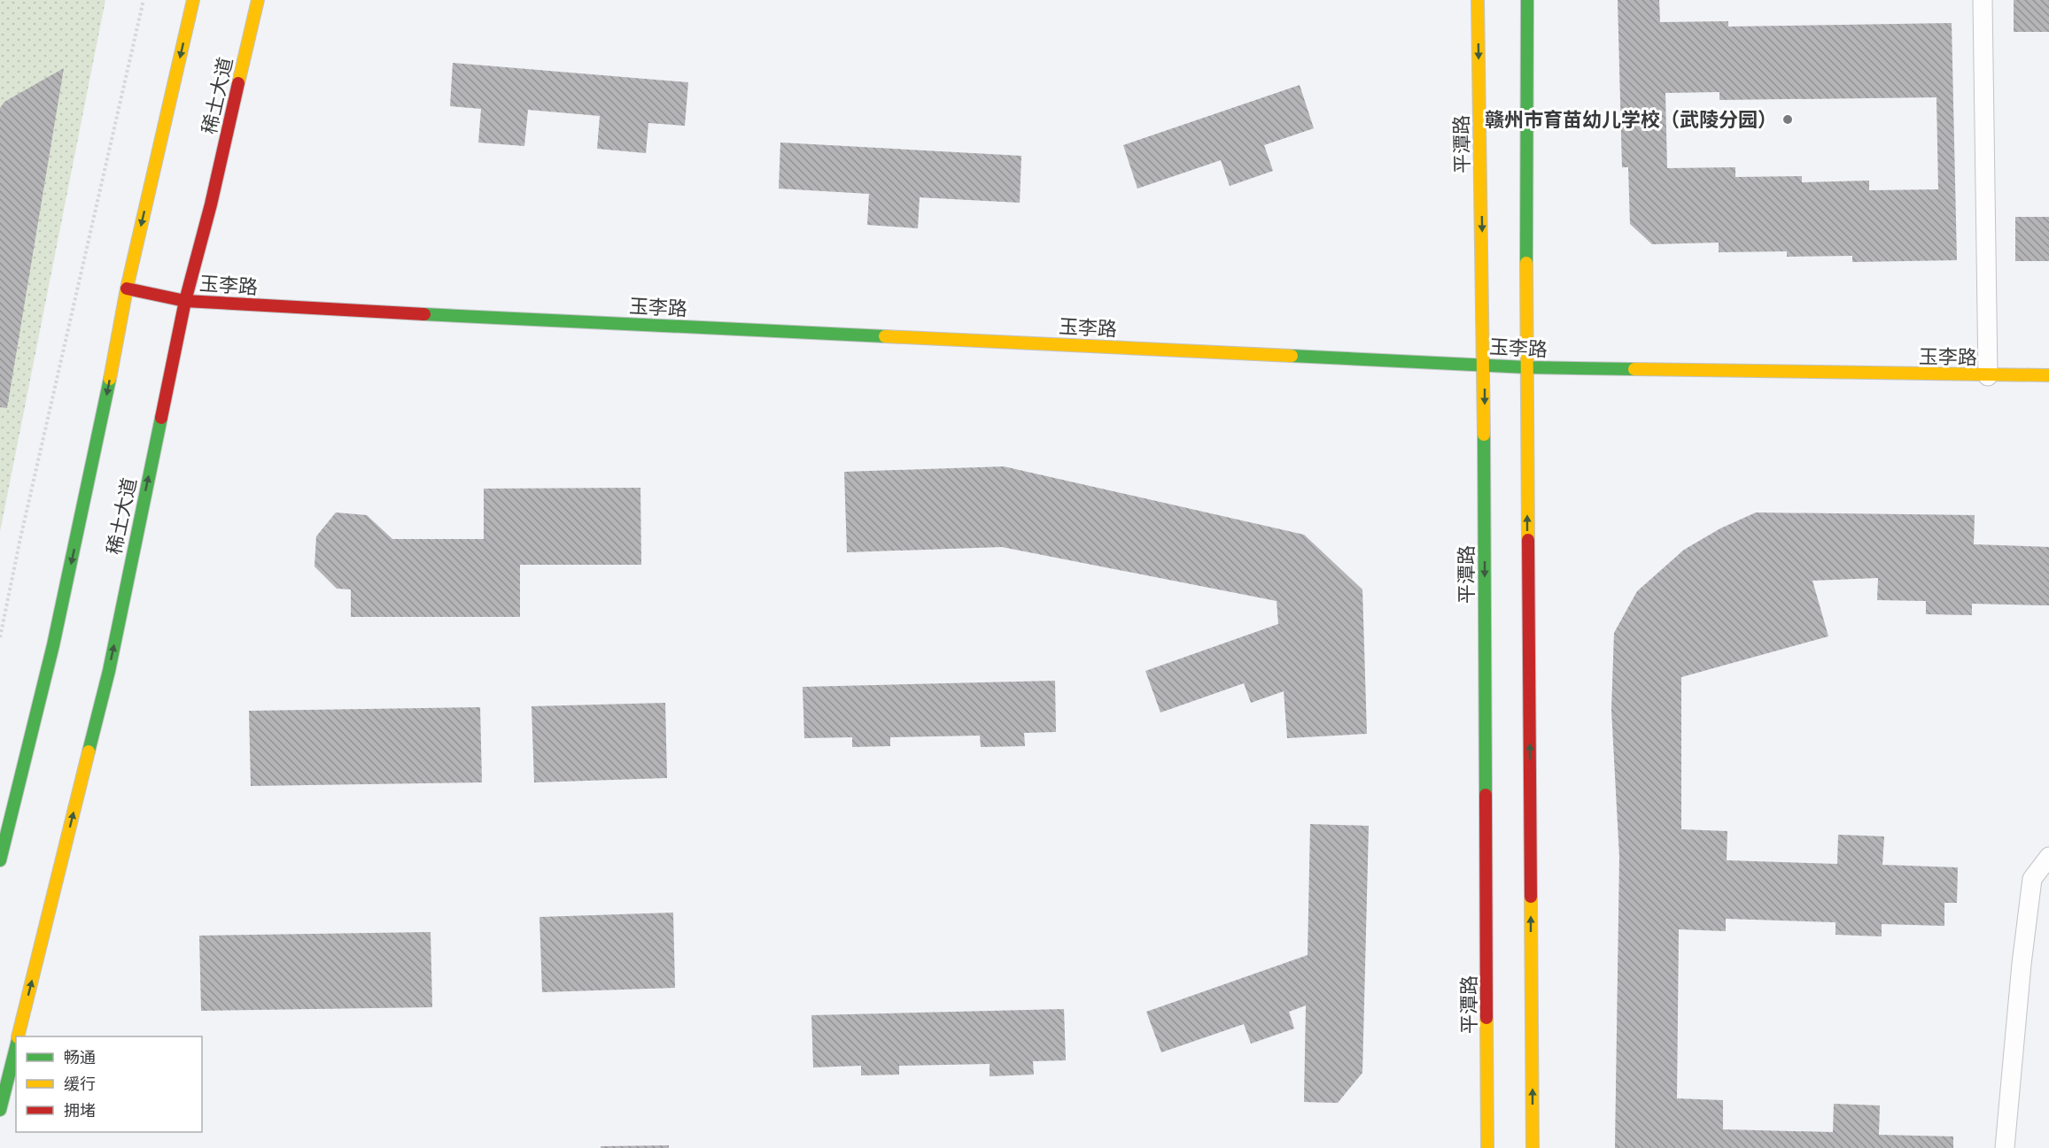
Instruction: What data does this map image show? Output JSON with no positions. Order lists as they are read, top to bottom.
{
  "streets": {
    "street": ["稀土大道", "平潭路", "玉李路"]
  },
  "crossings": [
    ["稀土大道", "玉李路"],
    ["平潭路", "玉李路"]
  ],
  "places": ["赣州市育苗幼儿学校（武陵分园）"],
  "legend": ["畅通", "缓行", "拥堵"]
}
